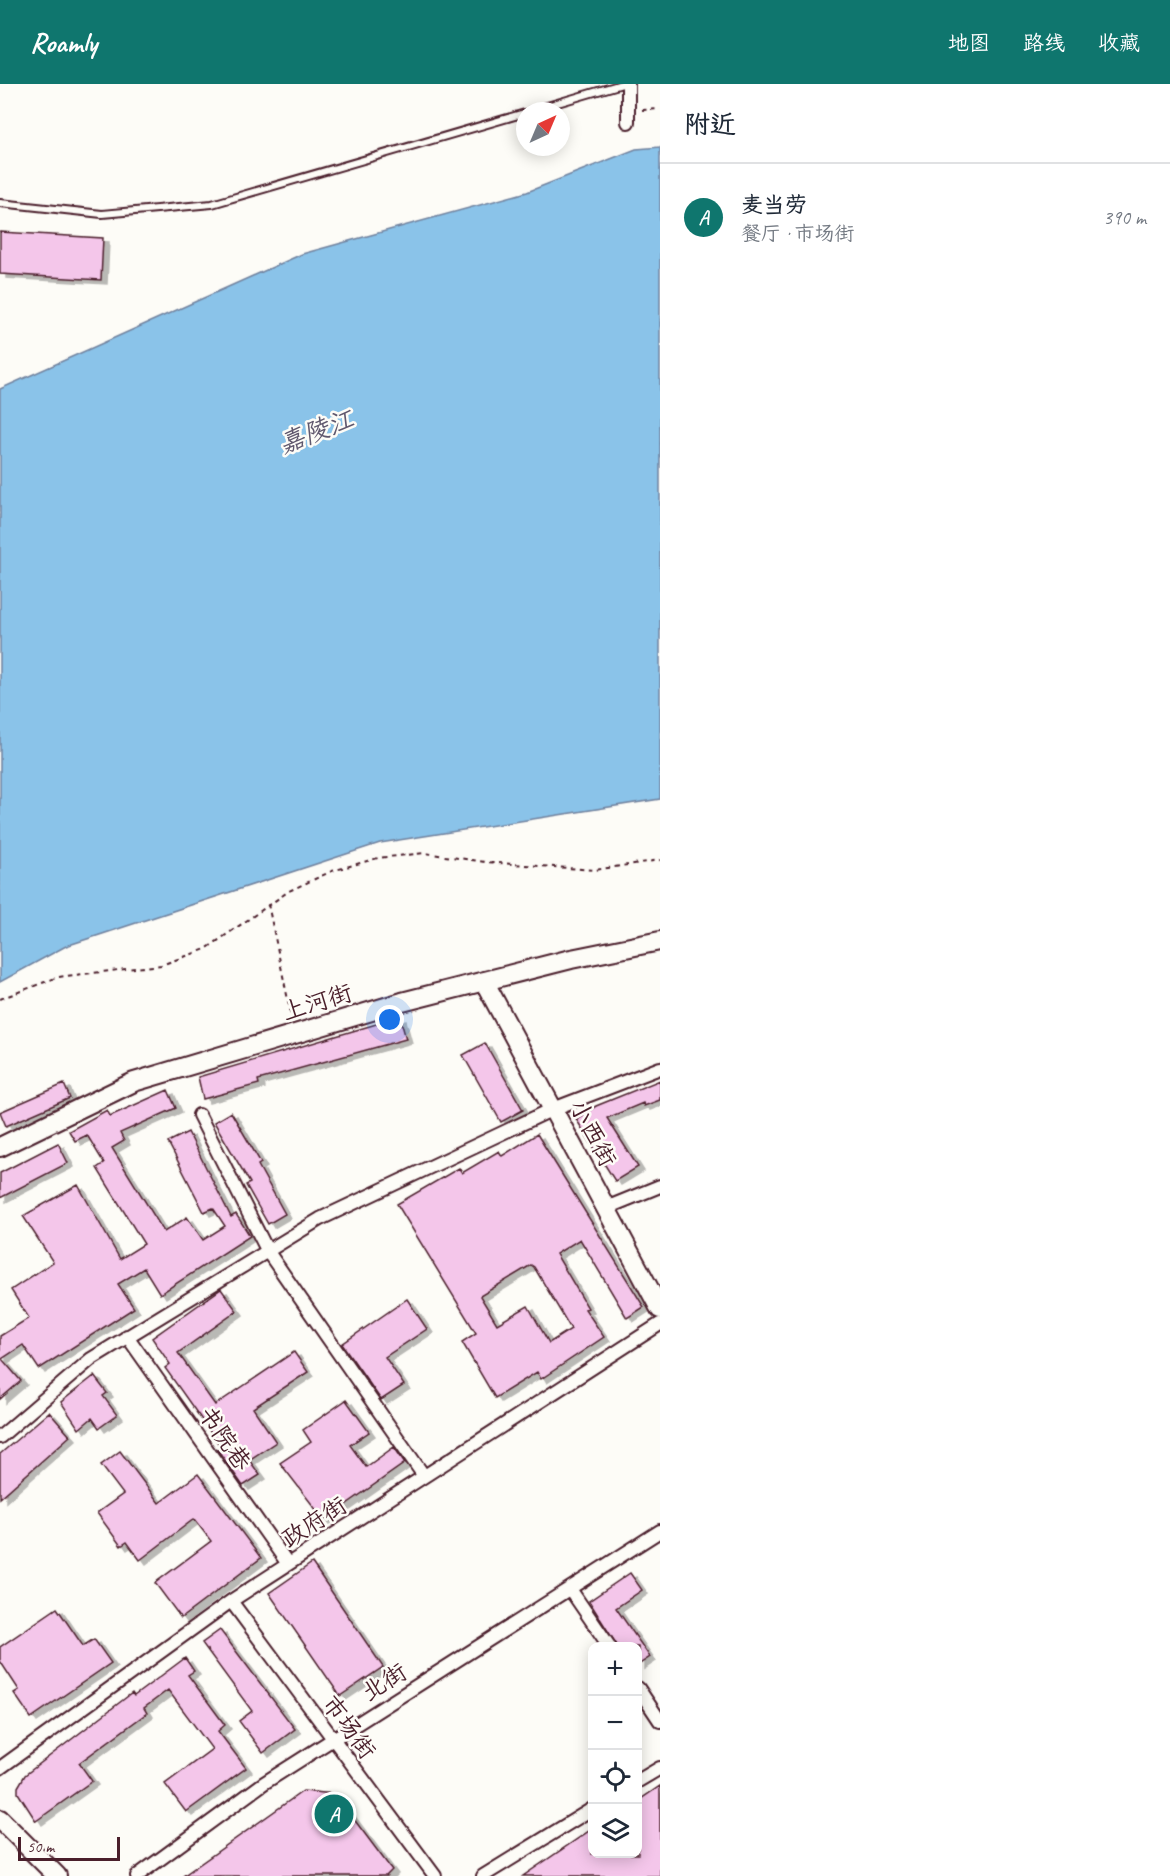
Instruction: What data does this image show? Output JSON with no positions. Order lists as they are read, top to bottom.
{
  "streets": {
    "street": [
      "上河街",
      "小西街",
      "书院巷",
      "政府街",
      "北街",
      "市场街"
    ]
  },
  "crossings": [
    ["上河街", "小西街"],
    ["书院巷", "政府街"],
    ["政府街", "市场街"],
    ["北街", "市场街"]
  ],
  "water": ["嘉陵江"],
  "scale_bar": "50 m",
  "north": "top right",
  "page": {
    "header": "Roamly",
    "nav": ["地图", "路线", "收藏"],
    "heading": "附近",
    "list": [
      {
        "mark": "A",
        "name": "麦当劳",
        "note": "餐厅 · 市场街",
        "value": "390 m"
      }
    ],
    "map_buttons": ["+", "−"],
    "pins": "A",
    "scale": "50 m"
  }
}
